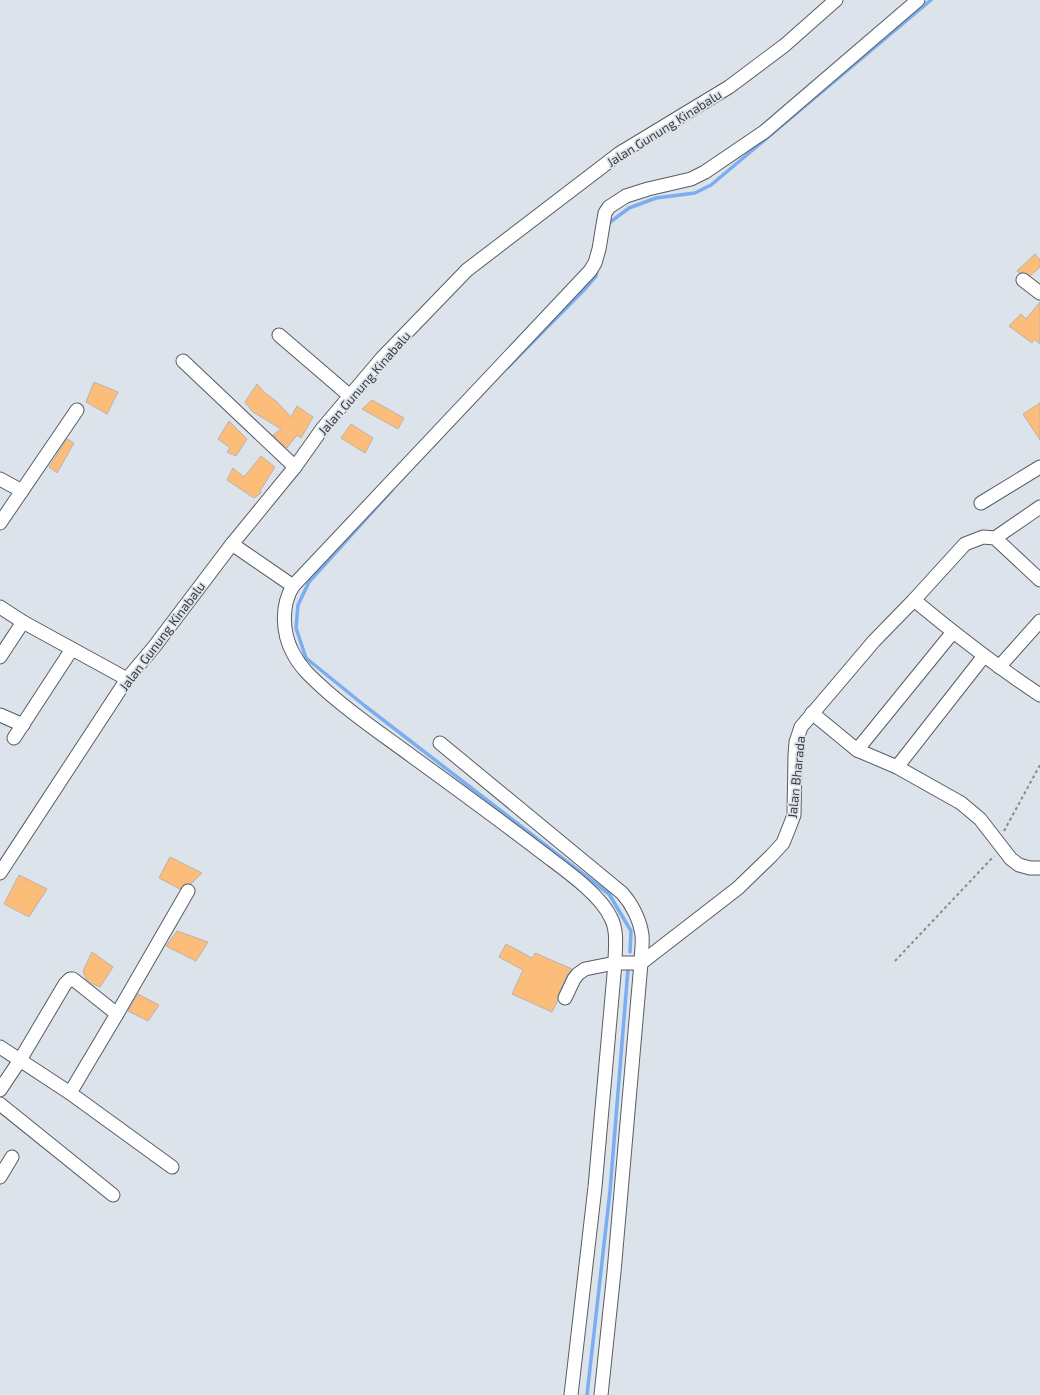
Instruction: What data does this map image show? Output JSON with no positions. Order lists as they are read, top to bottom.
{
  "streets": {
    "street": ["Jalan Gunung Kinabalu", "Jalan Bharada"]
  }
}
